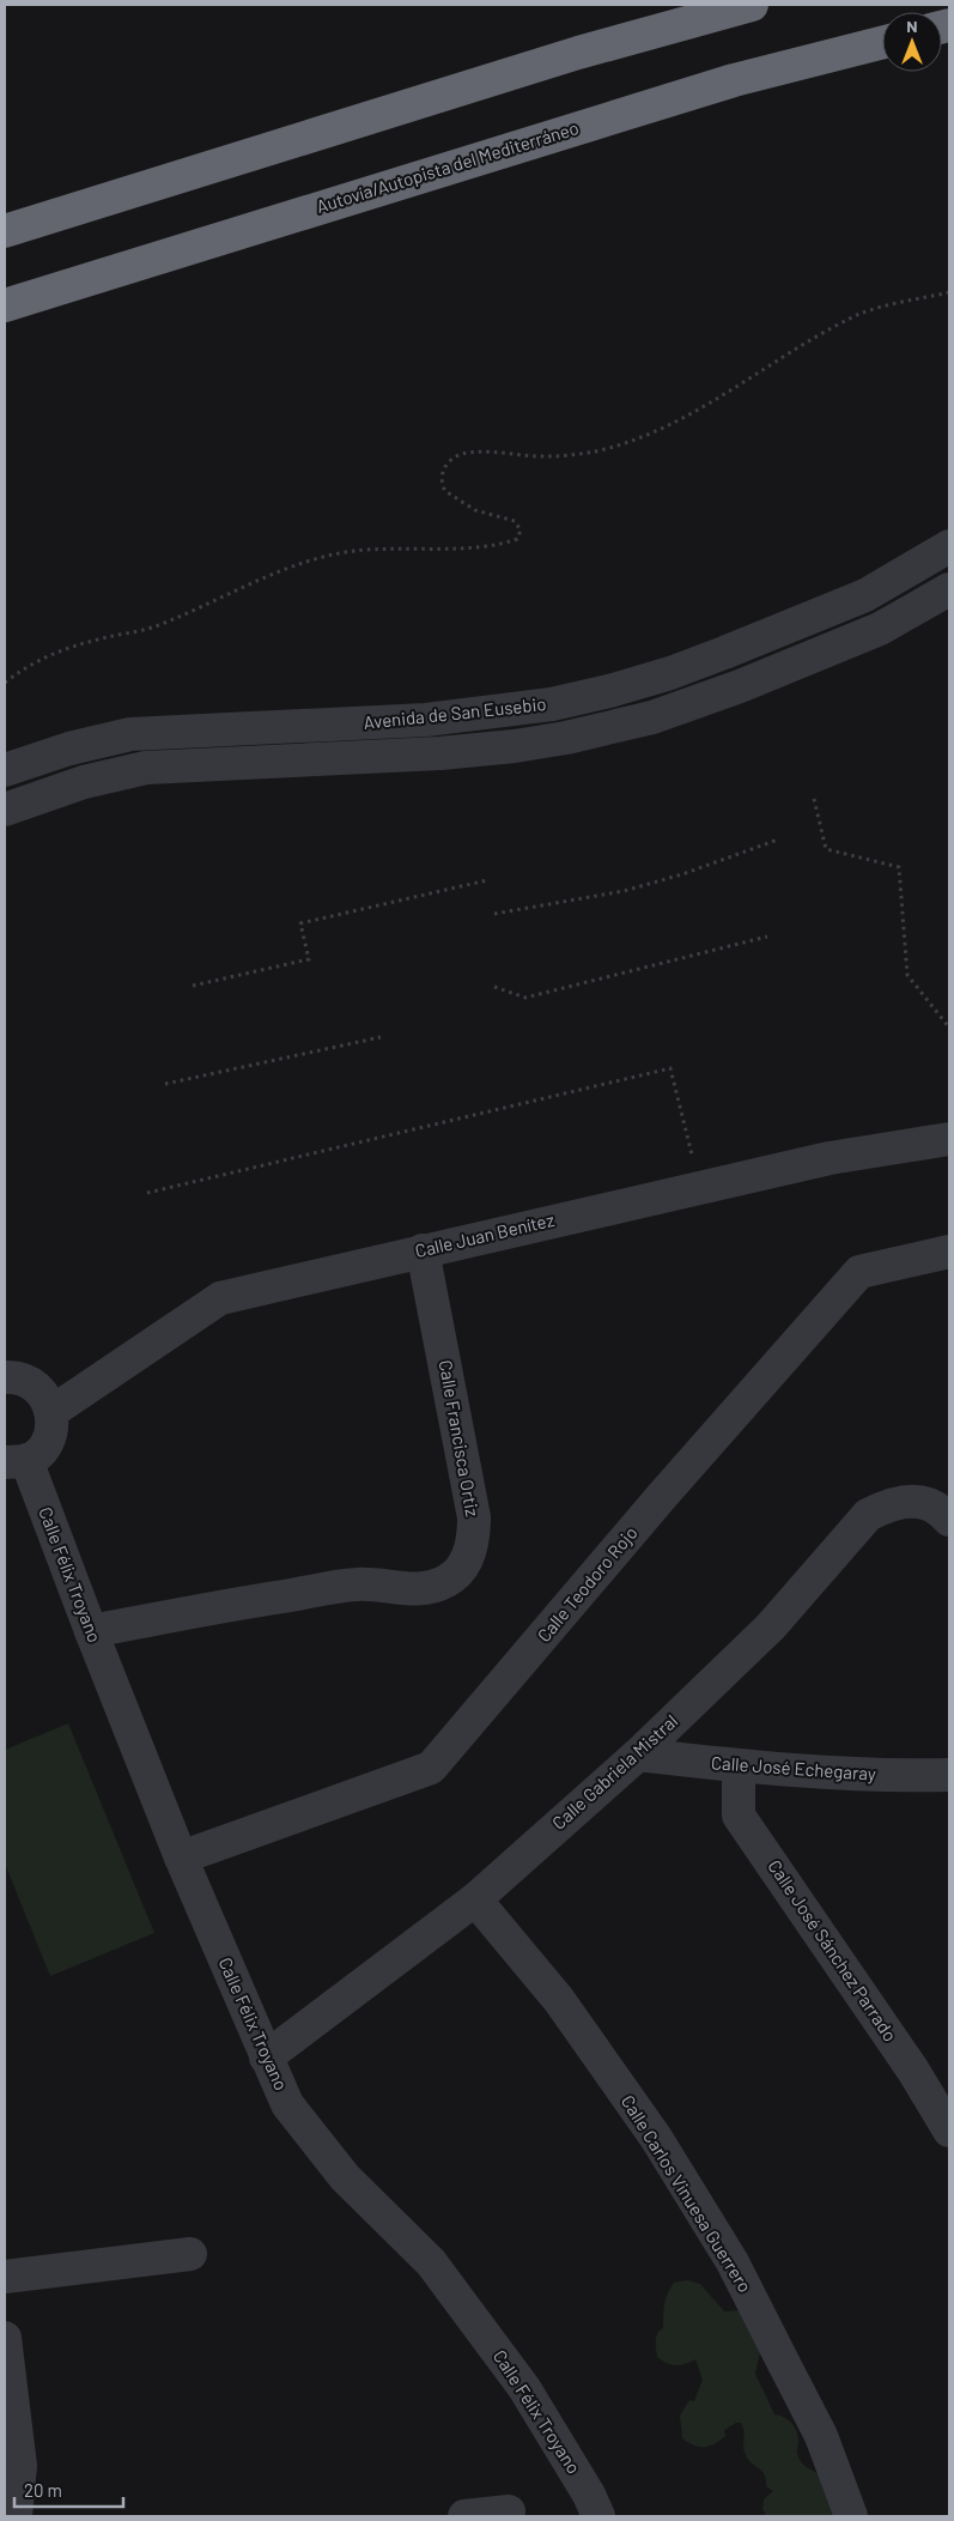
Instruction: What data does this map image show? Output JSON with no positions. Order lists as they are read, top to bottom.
{
  "streets": {
    "highway": ["Autovía/Autopista del Mediterráneo"],
    "street": [
      "Avenida de San Eusebio",
      "Calle Juan Benítez",
      "Calle Francisca Ortiz",
      "Calle Félix Troyano",
      "Calle Teodoro Rojo",
      "Calle José Echegaray",
      "Calle Gabriela Mistral",
      "Calle José Sánchez Parrado",
      "Calle Carlos Vinuesa Guerrero"
    ]
  },
  "crossings": [
    ["Calle Juan Benítez", "Calle Francisca Ortiz"],
    ["Calle Francisca Ortiz", "Calle Félix Troyano"],
    ["Calle Félix Troyano", "Calle Teodoro Rojo"],
    ["Calle Félix Troyano", "Calle Gabriela Mistral"],
    ["Calle José Echegaray", "Calle Gabriela Mistral"],
    ["Calle José Echegaray", "Calle José Sánchez Parrado"],
    ["Calle Gabriela Mistral", "Calle Carlos Vinuesa Guerrero"]
  ],
  "scale_bar": "20 m",
  "north": "top"
}
